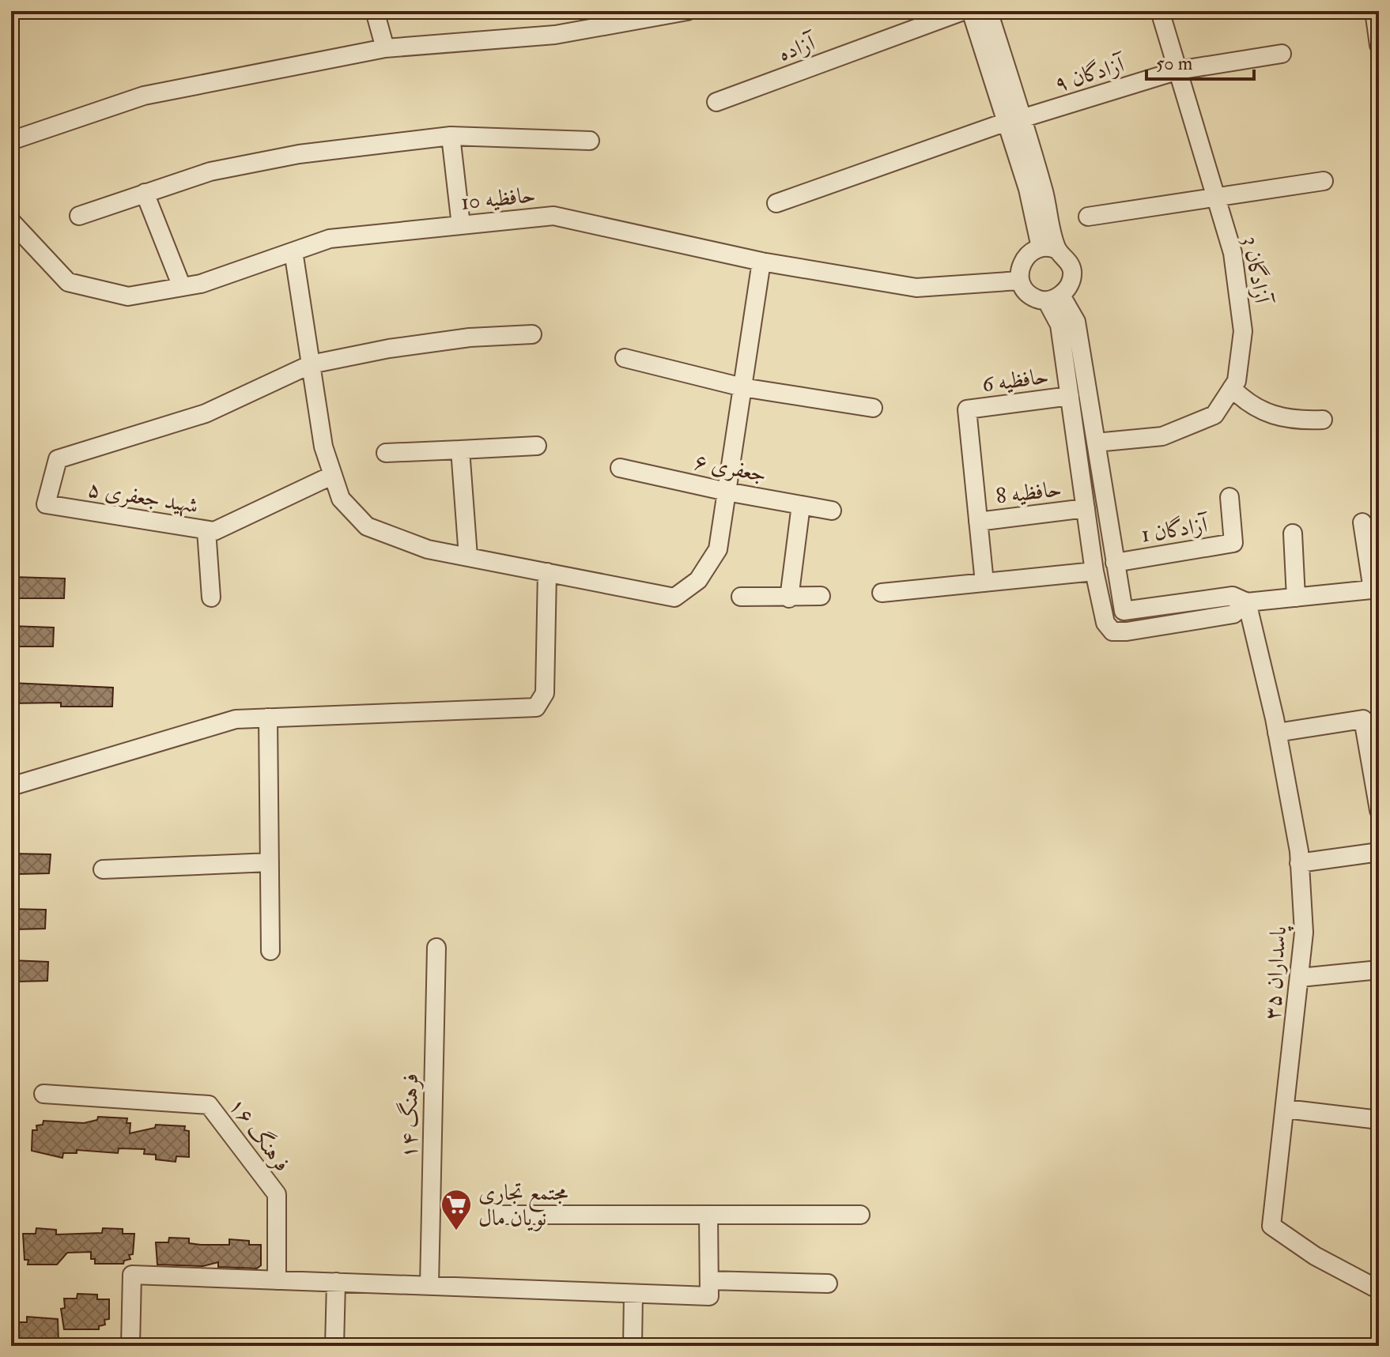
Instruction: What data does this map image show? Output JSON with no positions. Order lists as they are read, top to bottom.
{
  "streets": {
    "street": [
      "آزاده",
      "آزادگان ۹",
      "حافظیه 10",
      "آزادگان 3",
      "حافظیه 6",
      "جعفری ۶",
      "حافظیه 8",
      "شهید جعفری ۵",
      "آزادگان 1",
      "پاسداران ۳۵",
      "فرهنگ ۱۴",
      "فرهنگ ۱۶"
    ]
  },
  "crossings": [
    ["آزادگان ۹", "آزادگان 3"],
    ["حافظیه 6", "حافظیه 8"]
  ],
  "places": {
    "supermarket": ["مجتمع تجاری نویان مال"]
  },
  "scale_bar": "50 m"
}
